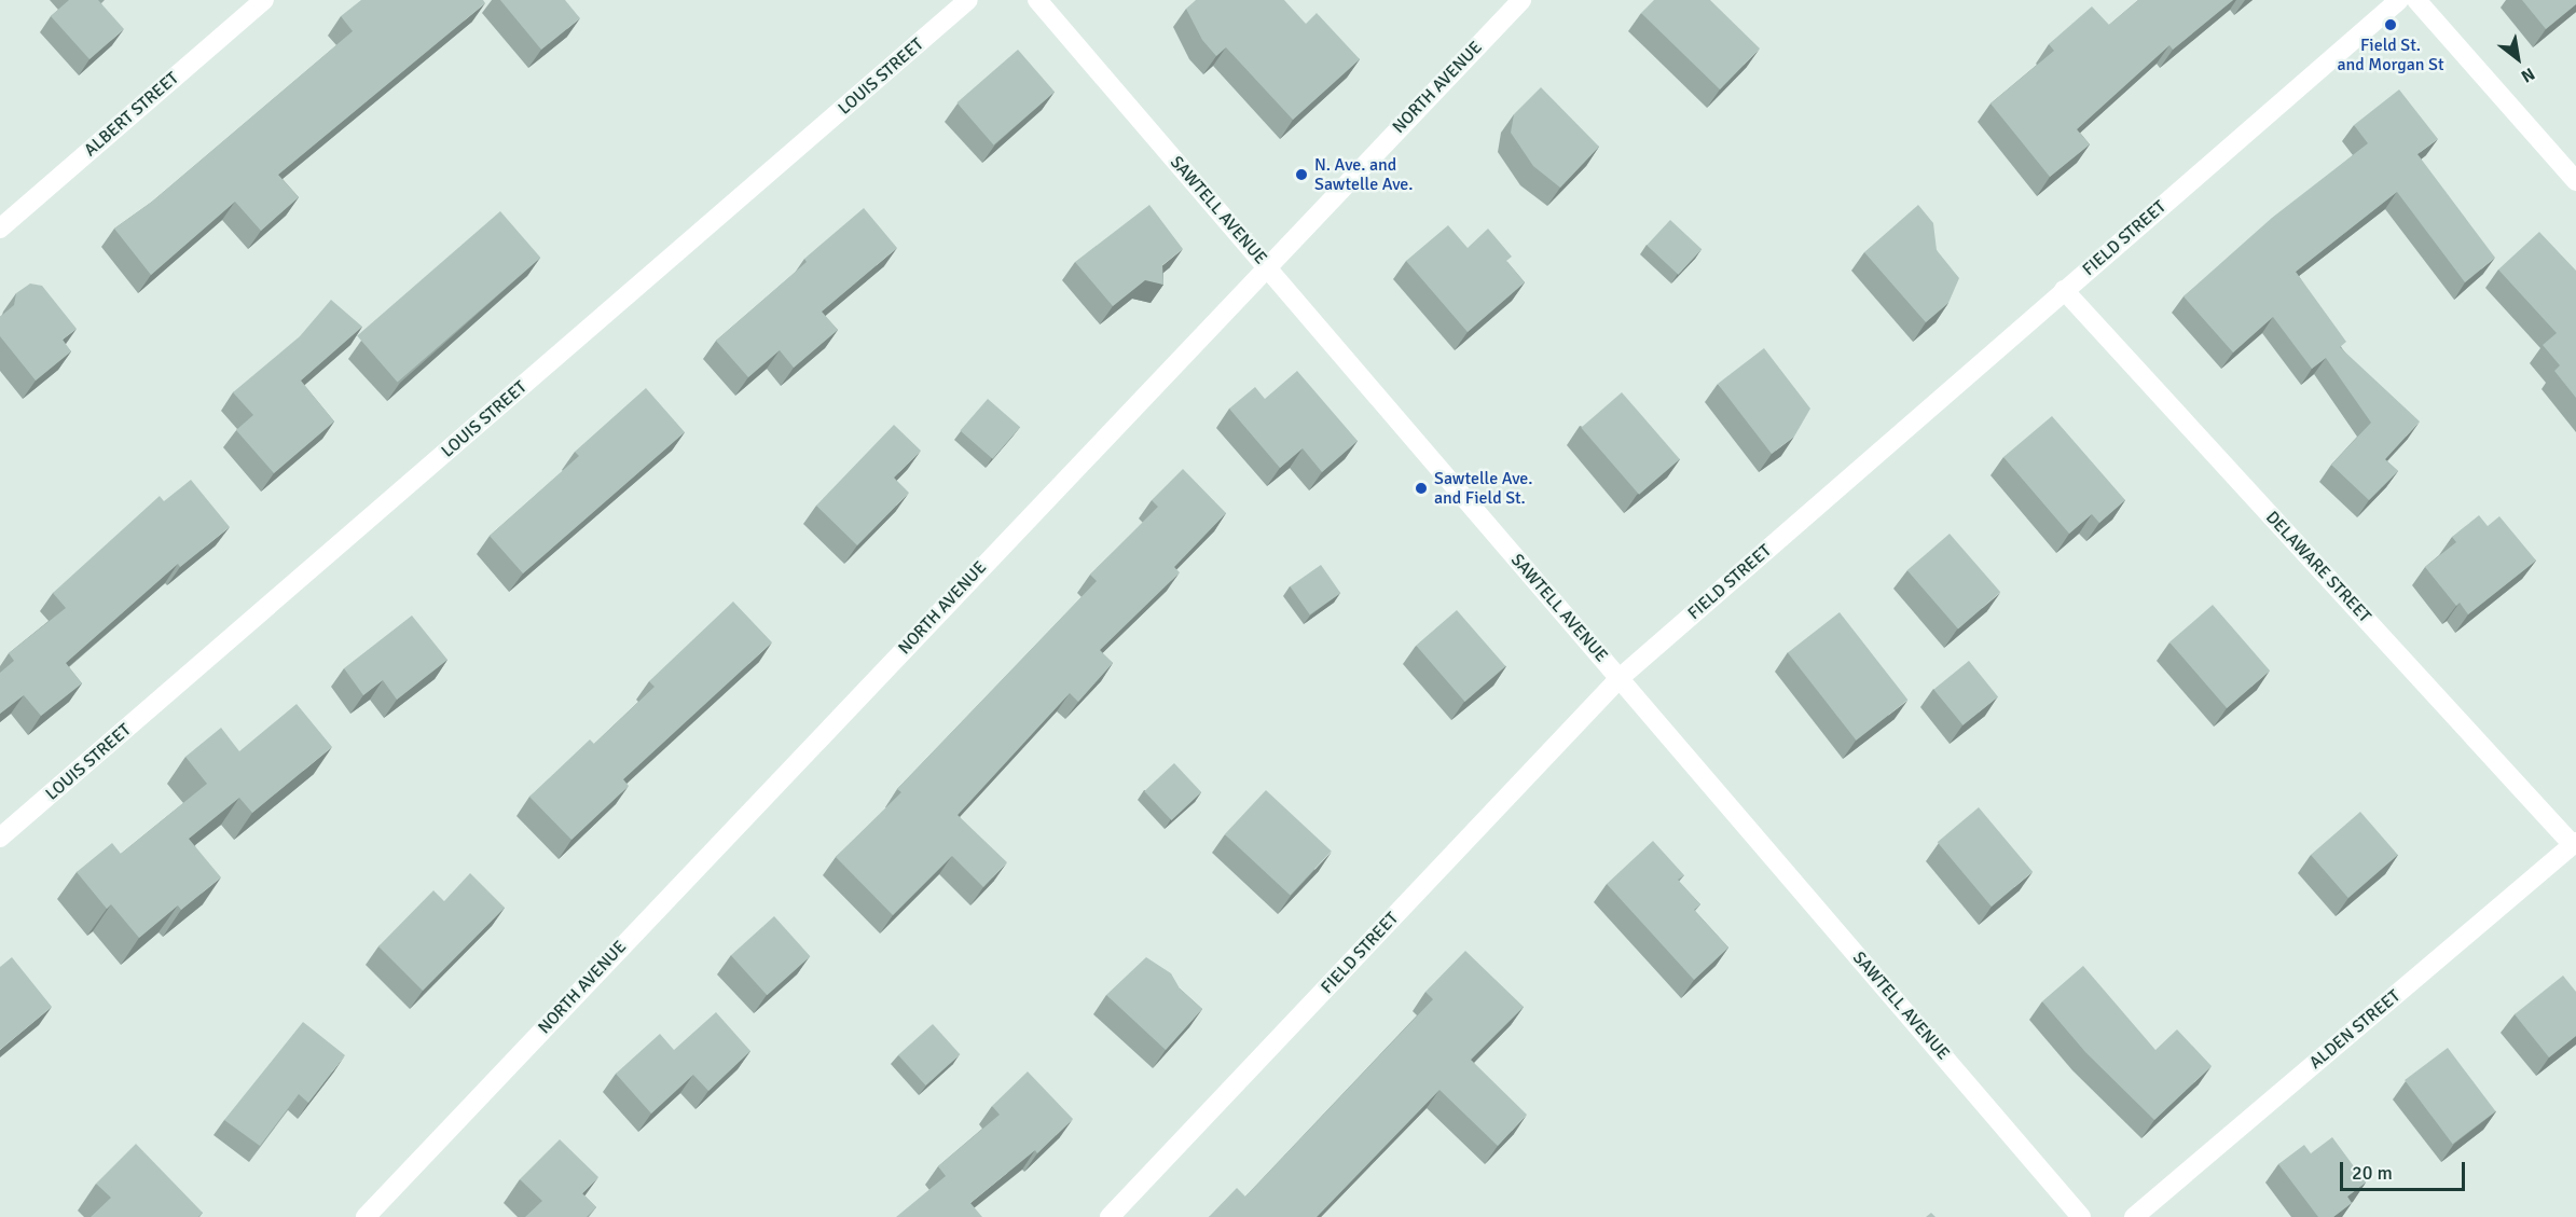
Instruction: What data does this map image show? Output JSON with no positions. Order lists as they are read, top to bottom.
{
  "streets": {
    "street": [
      "LOUIS STREET",
      "NORTH AVENUE",
      "ALBERT STREET",
      "SAWTELL AVENUE",
      "FIELD STREET",
      "DELAWARE STREET",
      "ALDEN STREET"
    ]
  },
  "crossings": [
    ["NORTH AVENUE", "SAWTELL AVENUE"],
    ["SAWTELL AVENUE", "FIELD STREET"],
    ["FIELD STREET", "DELAWARE STREET"],
    ["DELAWARE STREET", "ALDEN STREET"]
  ],
  "places": ["Field St. and Morgan St", "N. Ave. and Sawtelle Ave.", "Sawtelle Ave. and Field St."],
  "scale_bar": "20 m",
  "north": "bottom right"
}
